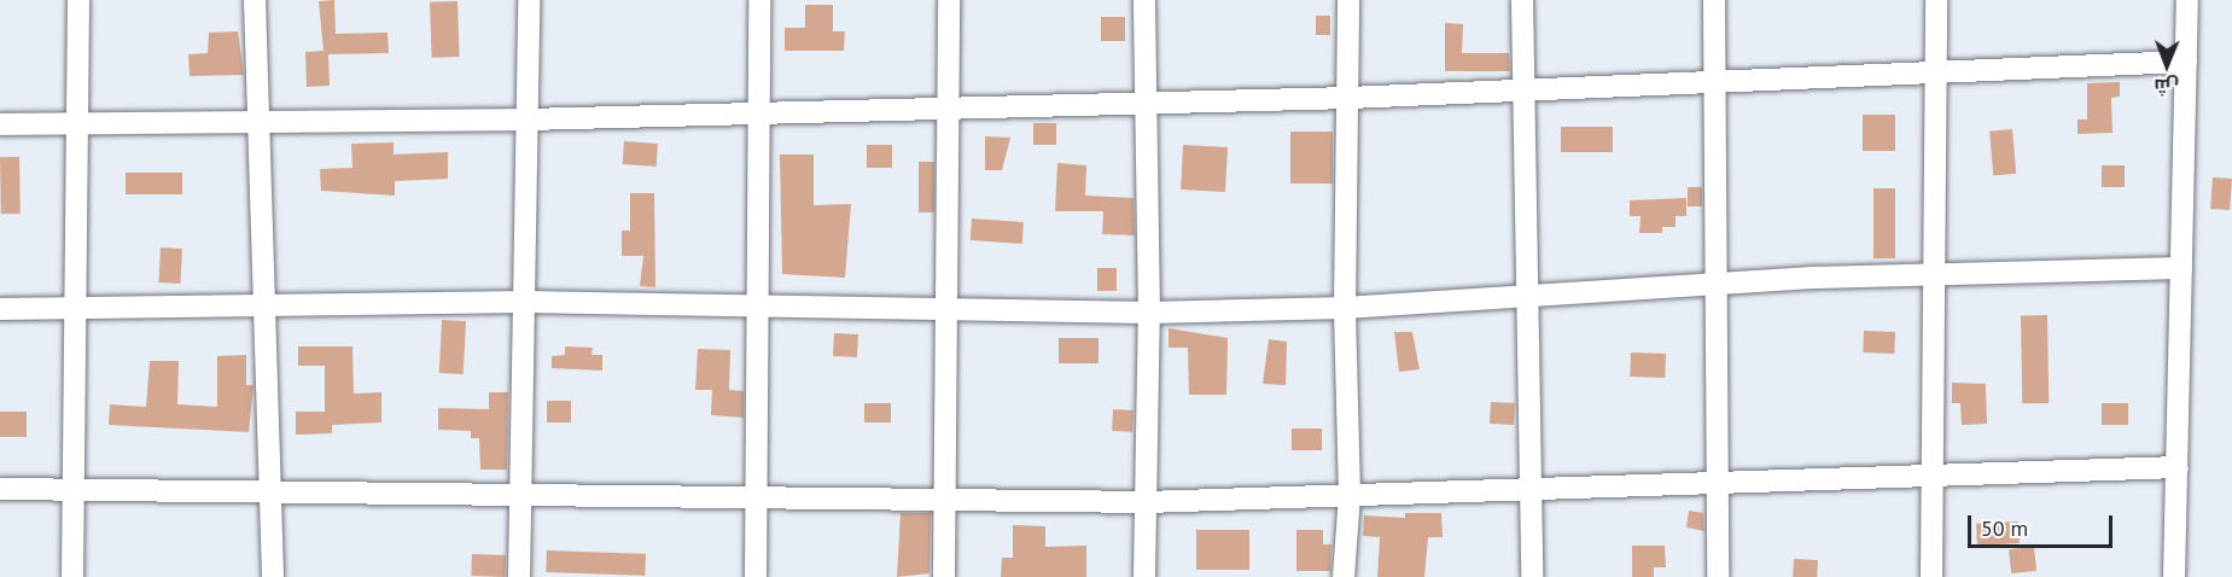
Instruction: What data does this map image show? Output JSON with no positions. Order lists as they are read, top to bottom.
{
  "scale_bar": "50 m",
  "north": "bottom"
}
